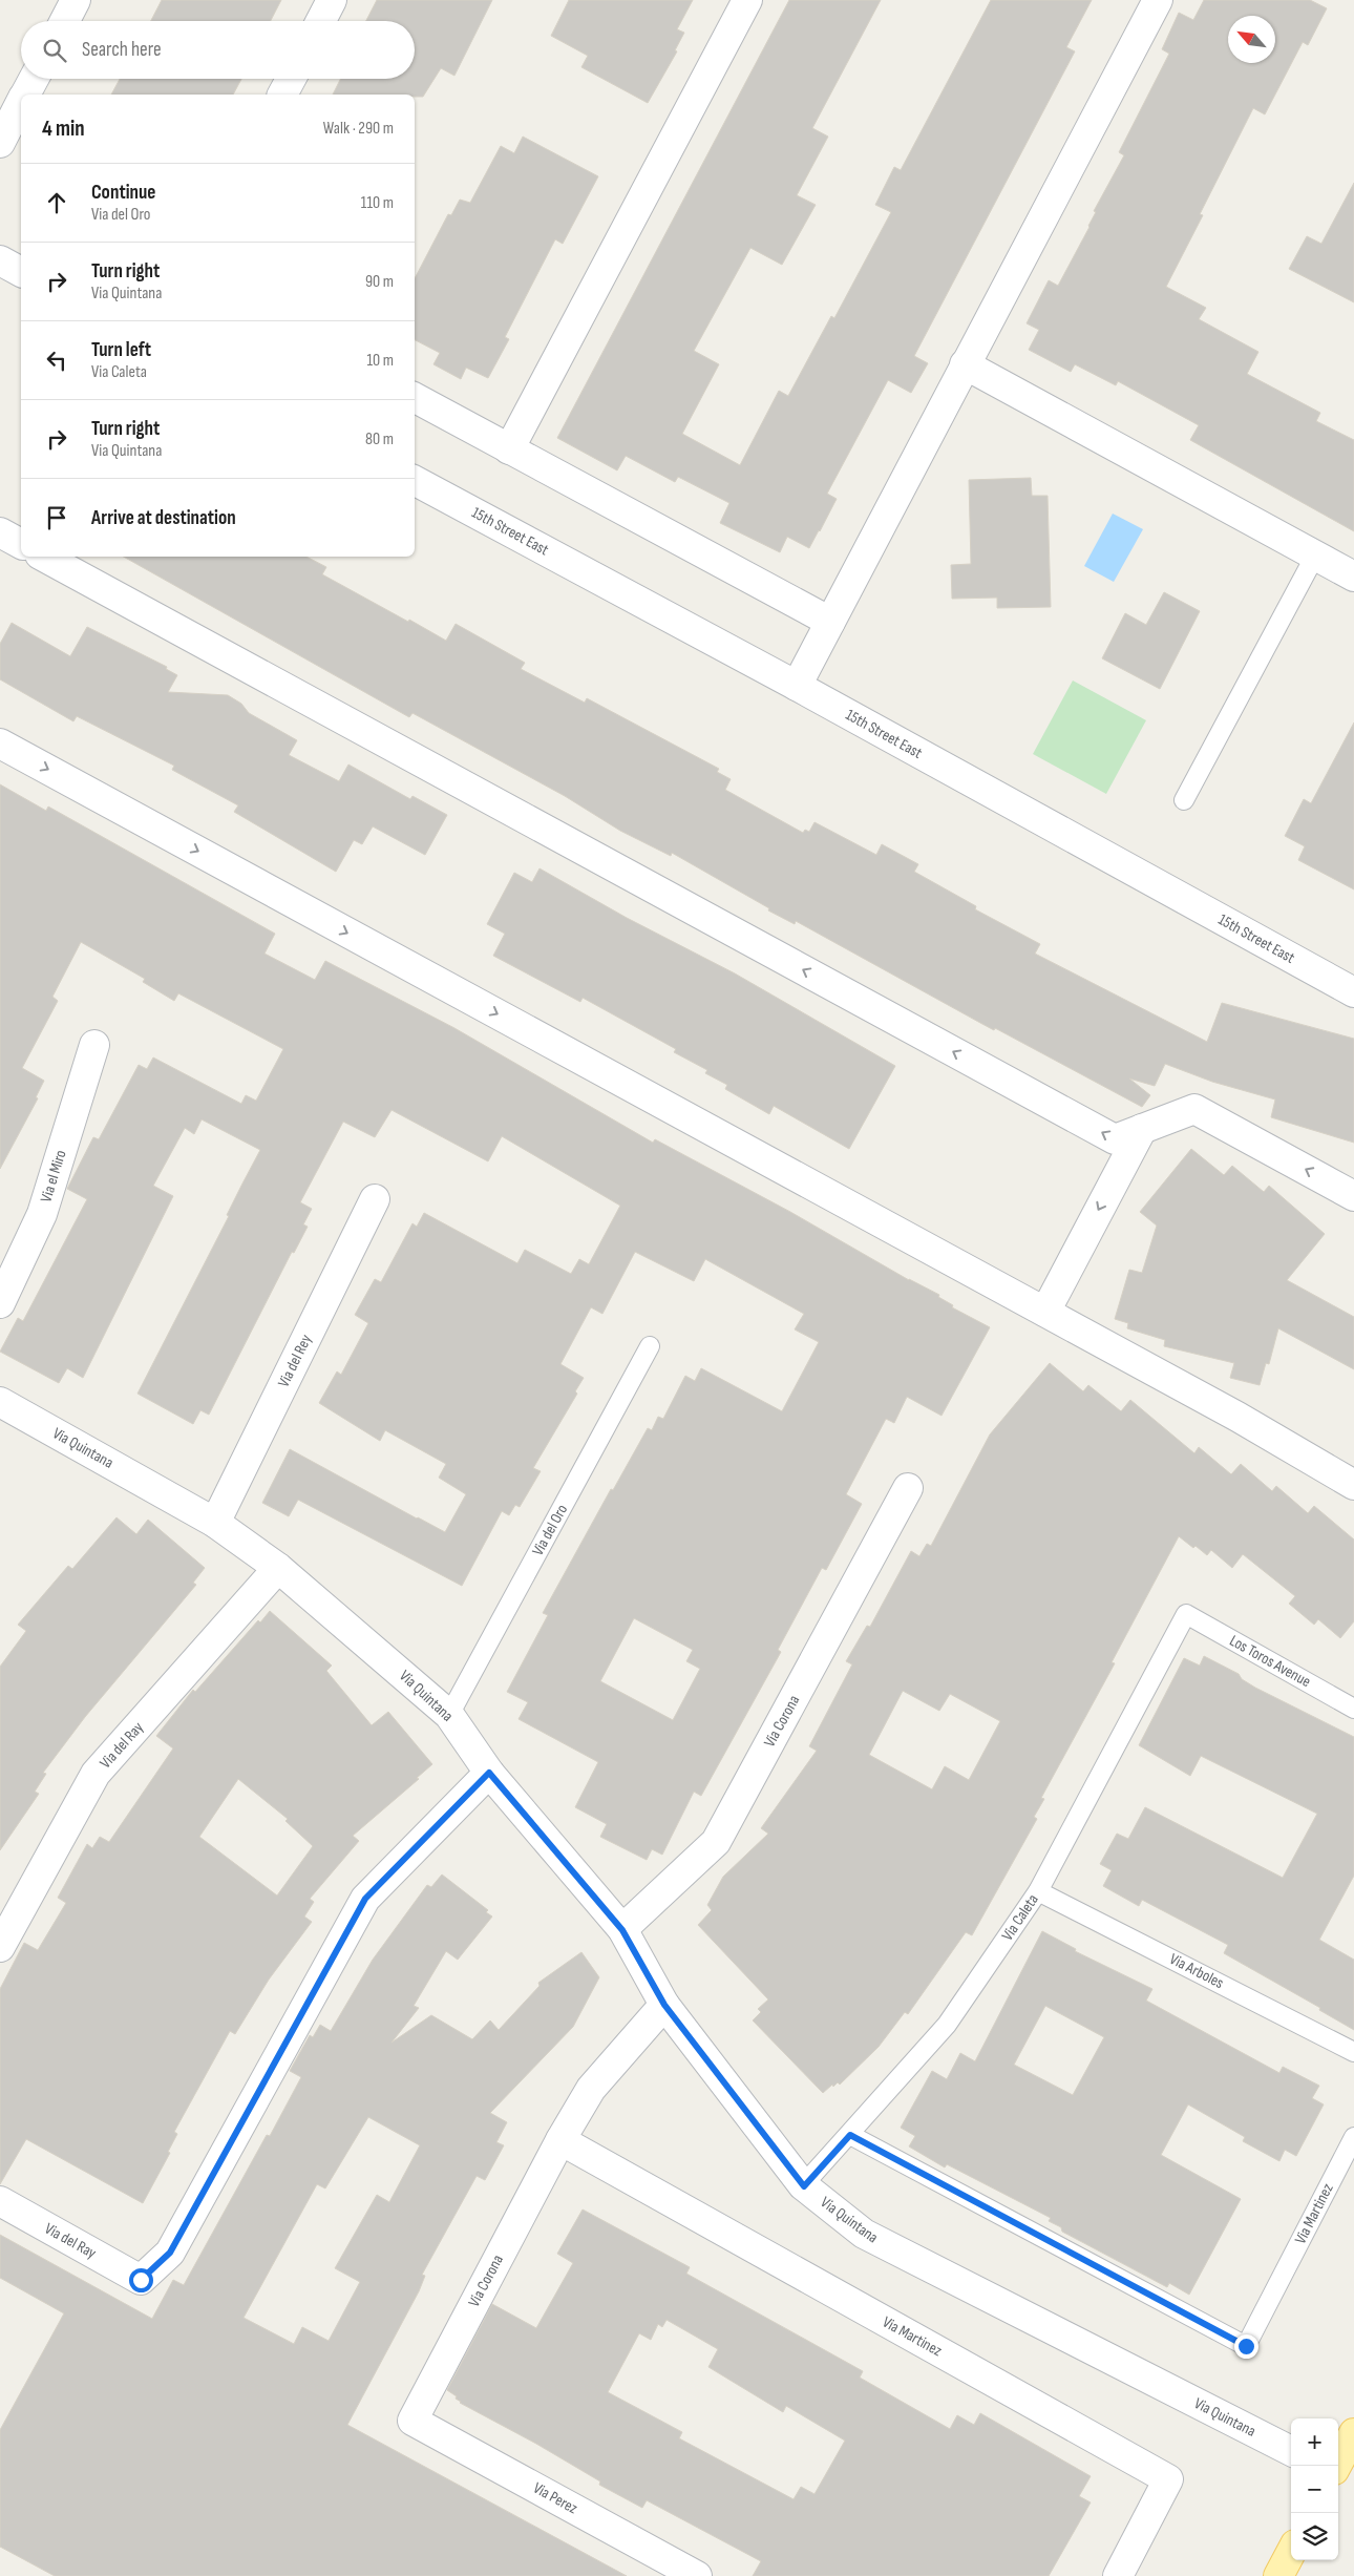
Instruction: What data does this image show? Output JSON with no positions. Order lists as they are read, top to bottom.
{
  "streets": {
    "street": [
      "15th Street East",
      "Via el Miro",
      "Via del Rey",
      "Via Quintana",
      "Via Corona",
      "Via del Ray",
      "Via Martinez",
      "Via Perez"
    ],
    "lane": [
      "Via del Oro",
      "Los Toros Avenue",
      "Via Caleta",
      "Via Arboles"
    ]
  },
  "crossings": [
    ["Via del Rey", "Via Quintana"],
    ["Via Quintana", "Via del Oro"],
    ["Via Quintana", "Via Corona"],
    ["Via Quintana", "Via del Ray"],
    ["Via Quintana", "Via Caleta"],
    ["Los Toros Avenue", "Via Caleta"],
    ["Via Corona", "Via Martinez"],
    ["Via Corona", "Via Perez"],
    ["Via Caleta", "Via Arboles"],
    ["Via Caleta", "Via Martinez"]
  ],
  "north": "top left",
  "page": {
    "search": "Search here",
    "heading": ["4 min", "Walk · 290 m"],
    "list": [
      ["Continue", "Via del Oro", "110 m"],
      ["Turn right", "Via Quintana", "90 m"],
      ["Turn left", "Via Caleta", "10 m"],
      ["Turn right", "Via Quintana", "80 m"],
      "Arrive at destination"
    ],
    "map_buttons": ["+", "−"]
  }
}
